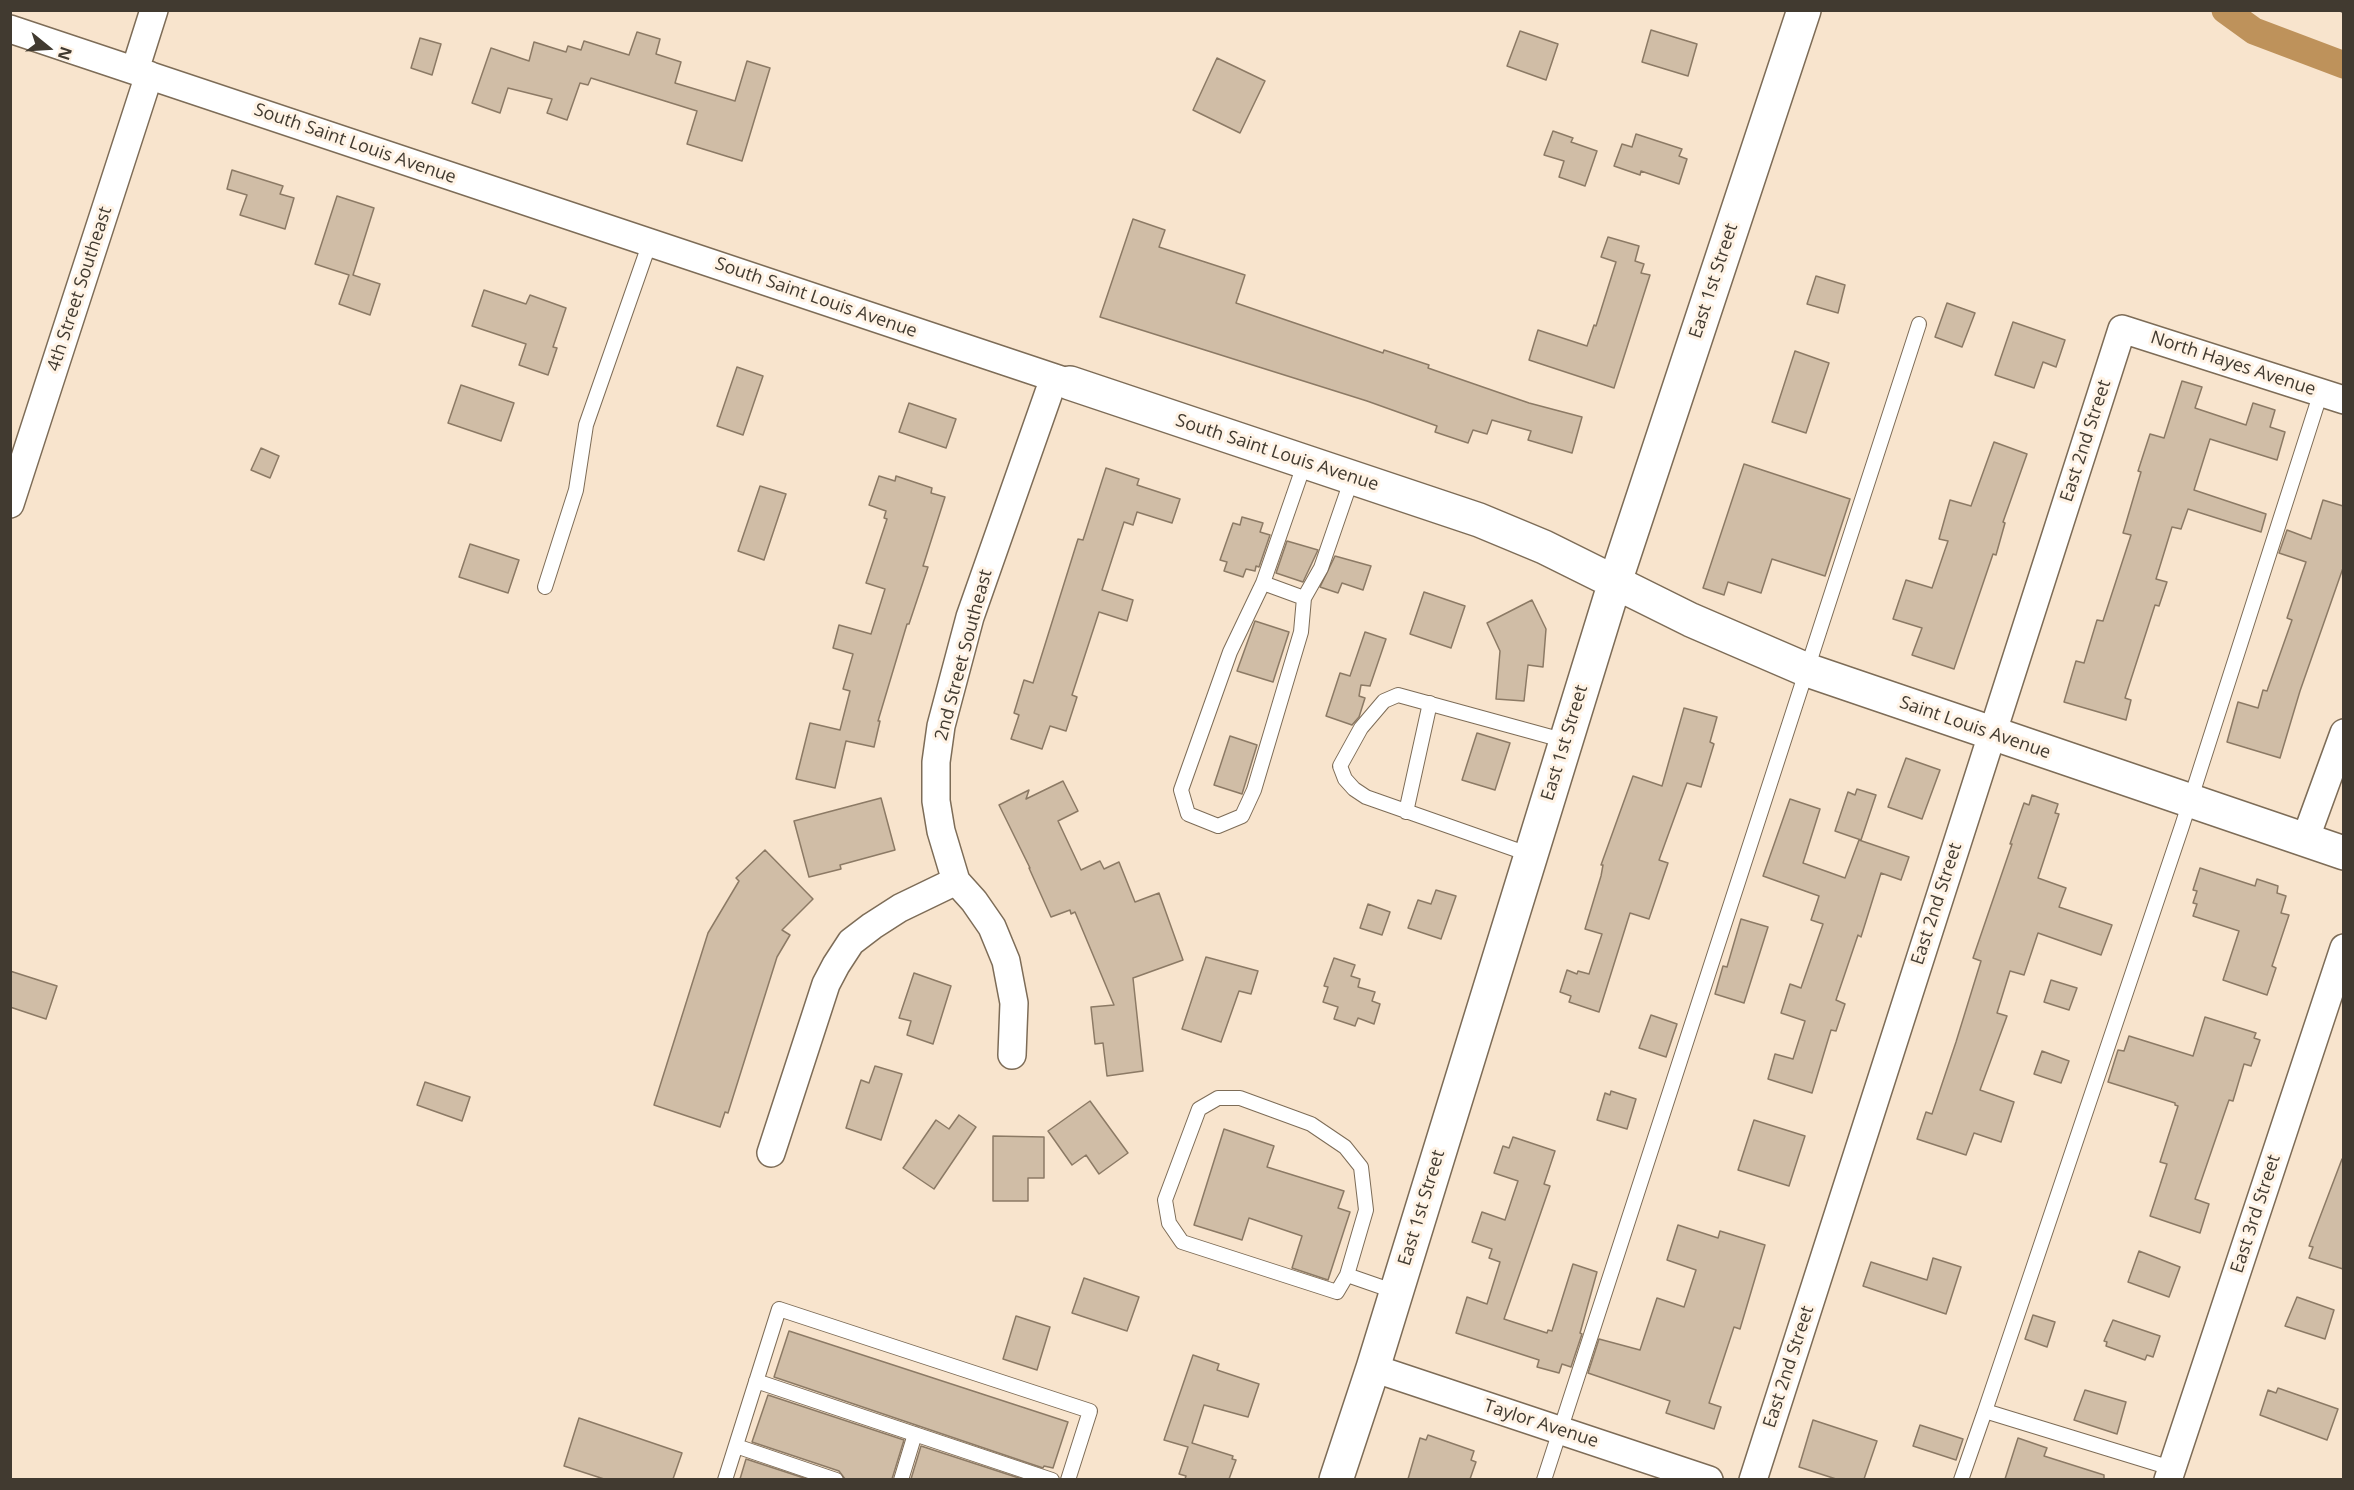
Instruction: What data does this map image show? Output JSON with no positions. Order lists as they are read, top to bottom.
{
  "streets": {
    "main road": ["South Saint Louis Avenue", "East 1st Street", "Saint Louis Avenue"],
    "street": [
      "4th Street Southeast",
      "North Hayes Avenue",
      "East 2nd Street",
      "2nd Street Southeast",
      "East 3rd Street",
      "Taylor Avenue"
    ]
  },
  "crossings": [
    ["South Saint Louis Avenue", "East 1st Street"],
    ["South Saint Louis Avenue", "4th Street Southeast"],
    ["South Saint Louis Avenue", "2nd Street Southeast"],
    ["South Saint Louis Avenue", "Saint Louis Avenue"],
    ["East 1st Street", "Saint Louis Avenue"],
    ["East 1st Street", "Taylor Avenue"],
    ["North Hayes Avenue", "East 2nd Street"],
    ["East 2nd Street", "Saint Louis Avenue"]
  ],
  "north": "right"
}
